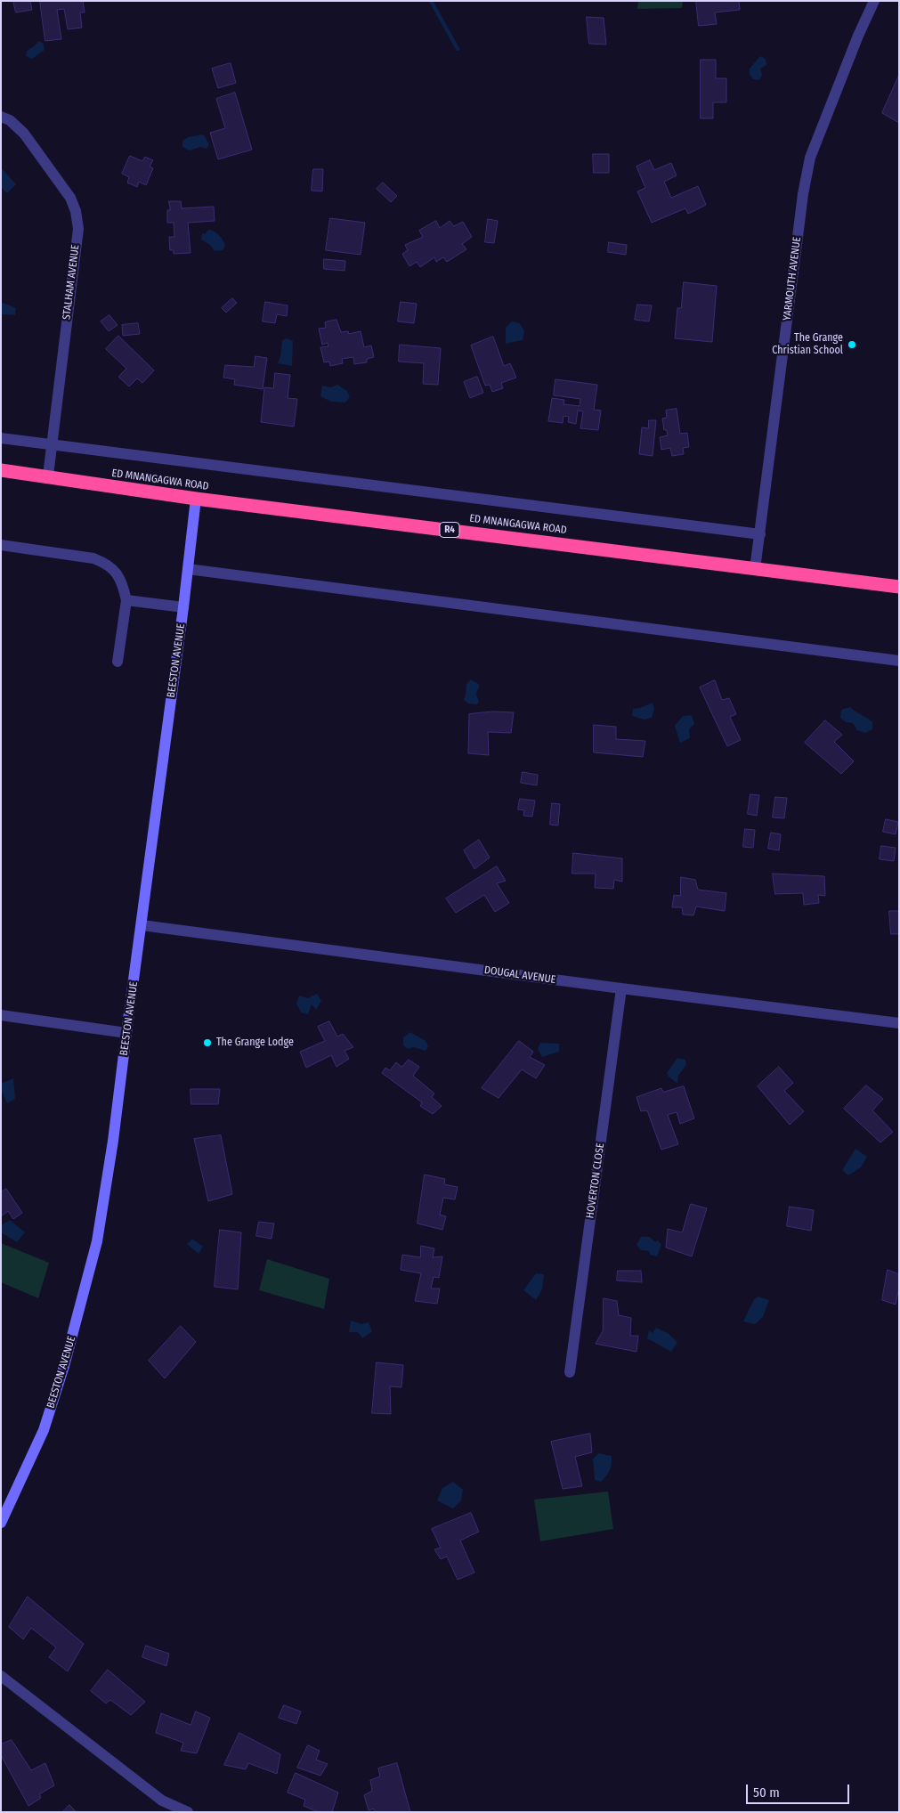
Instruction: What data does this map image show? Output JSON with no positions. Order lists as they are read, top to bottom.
{
  "streets": {
    "highway": ["ED MNANGAGWA ROAD", "R4"],
    "street": [
      "YARMOUTH AVENUE",
      "STALHAM AVENUE",
      "BEESTON AVENUE",
      "DOUGAL AVENUE",
      "HOVERTON CLOSE"
    ]
  },
  "crossings": [
    ["YARMOUTH AVENUE", "ED MNANGAGWA ROAD"],
    ["STALHAM AVENUE", "ED MNANGAGWA ROAD"],
    ["ED MNANGAGWA ROAD", "BEESTON AVENUE"],
    ["BEESTON AVENUE", "DOUGAL AVENUE"],
    ["DOUGAL AVENUE", "HOVERTON CLOSE"]
  ],
  "places": ["The Grange Christian School", "The Grange Lodge"],
  "scale_bar": "50 m"
}
